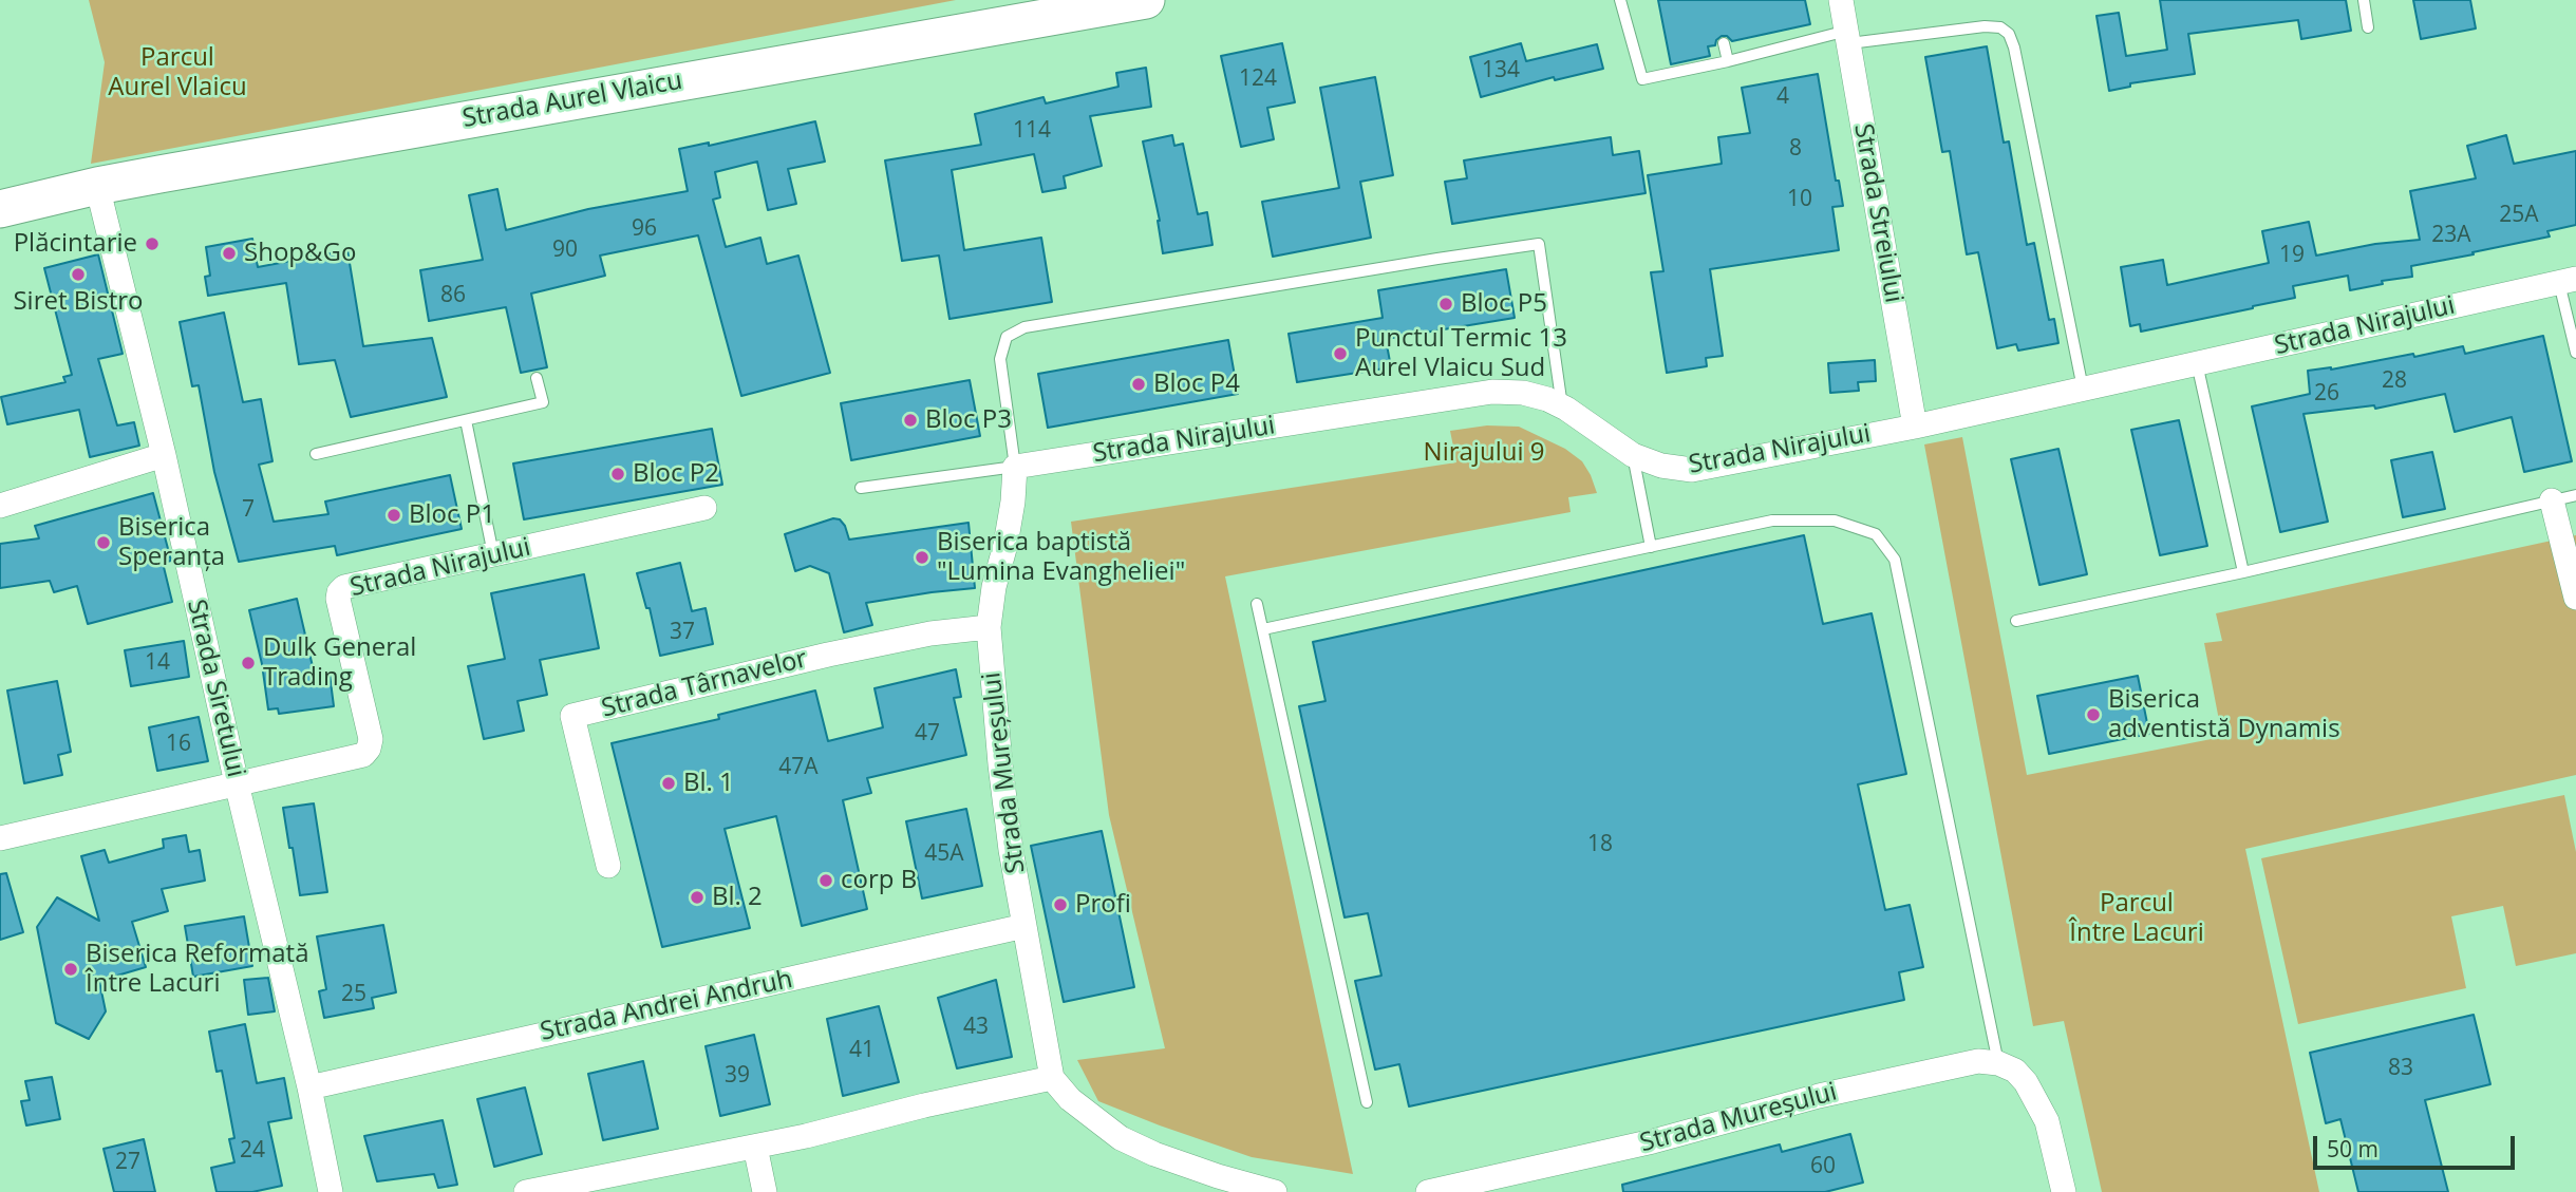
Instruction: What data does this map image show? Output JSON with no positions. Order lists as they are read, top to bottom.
{
  "streets": {
    "main road": ["Strada Aurel Vlaicu"],
    "street": [
      "Strada Streiului",
      "Strada Nirajului",
      "Strada Târnavelor",
      "Strada Siretului",
      "Strada Mureșului",
      "Strada Andrei Andruh"
    ]
  },
  "crossings": [
    ["Strada Aurel Vlaicu", "Strada Siretului"],
    ["Strada Streiului", "Strada Nirajului"],
    ["Strada Nirajului", "Strada Siretului"],
    ["Strada Nirajului", "Strada Mureșului"],
    ["Strada Târnavelor", "Strada Mureșului"],
    ["Strada Siretului", "Strada Andrei Andruh"],
    ["Strada Mureșului", "Strada Andrei Andruh"]
  ],
  "parks": ["Parcul Aurel Vlaicu", "Nirajului 9", "Parcul Între Lacuri"],
  "places": [
    "Plăcintarie",
    "Shop&Go",
    "Siret Bistro",
    "Bloc P5",
    "Punctul Termic 13 Aurel Vlaicu Sud",
    "Bloc P4",
    "Bloc P3",
    "Bloc P2",
    "Bloc P1",
    "Biserica Speranța",
    "Biserica baptistă \"Lumina Evangheliei\"",
    "Dulk General Trading",
    "Biserica adventistă Dynamis",
    "Bl. 1",
    "corp B",
    "Bl. 2",
    "Profi",
    "Biserica Reformată Între Lacuri"
  ],
  "house_numbers": [
    "134",
    "124",
    "4",
    "114",
    "8",
    "10",
    "25A",
    "96",
    "23A",
    "90",
    "19",
    "86",
    "28",
    "26",
    "7",
    "37",
    "14",
    "47",
    "16",
    "47A",
    "18",
    "45A",
    "25",
    "43",
    "41",
    "83",
    "39",
    "24",
    "27",
    "60"
  ],
  "scale_bar": "50 m"
}
